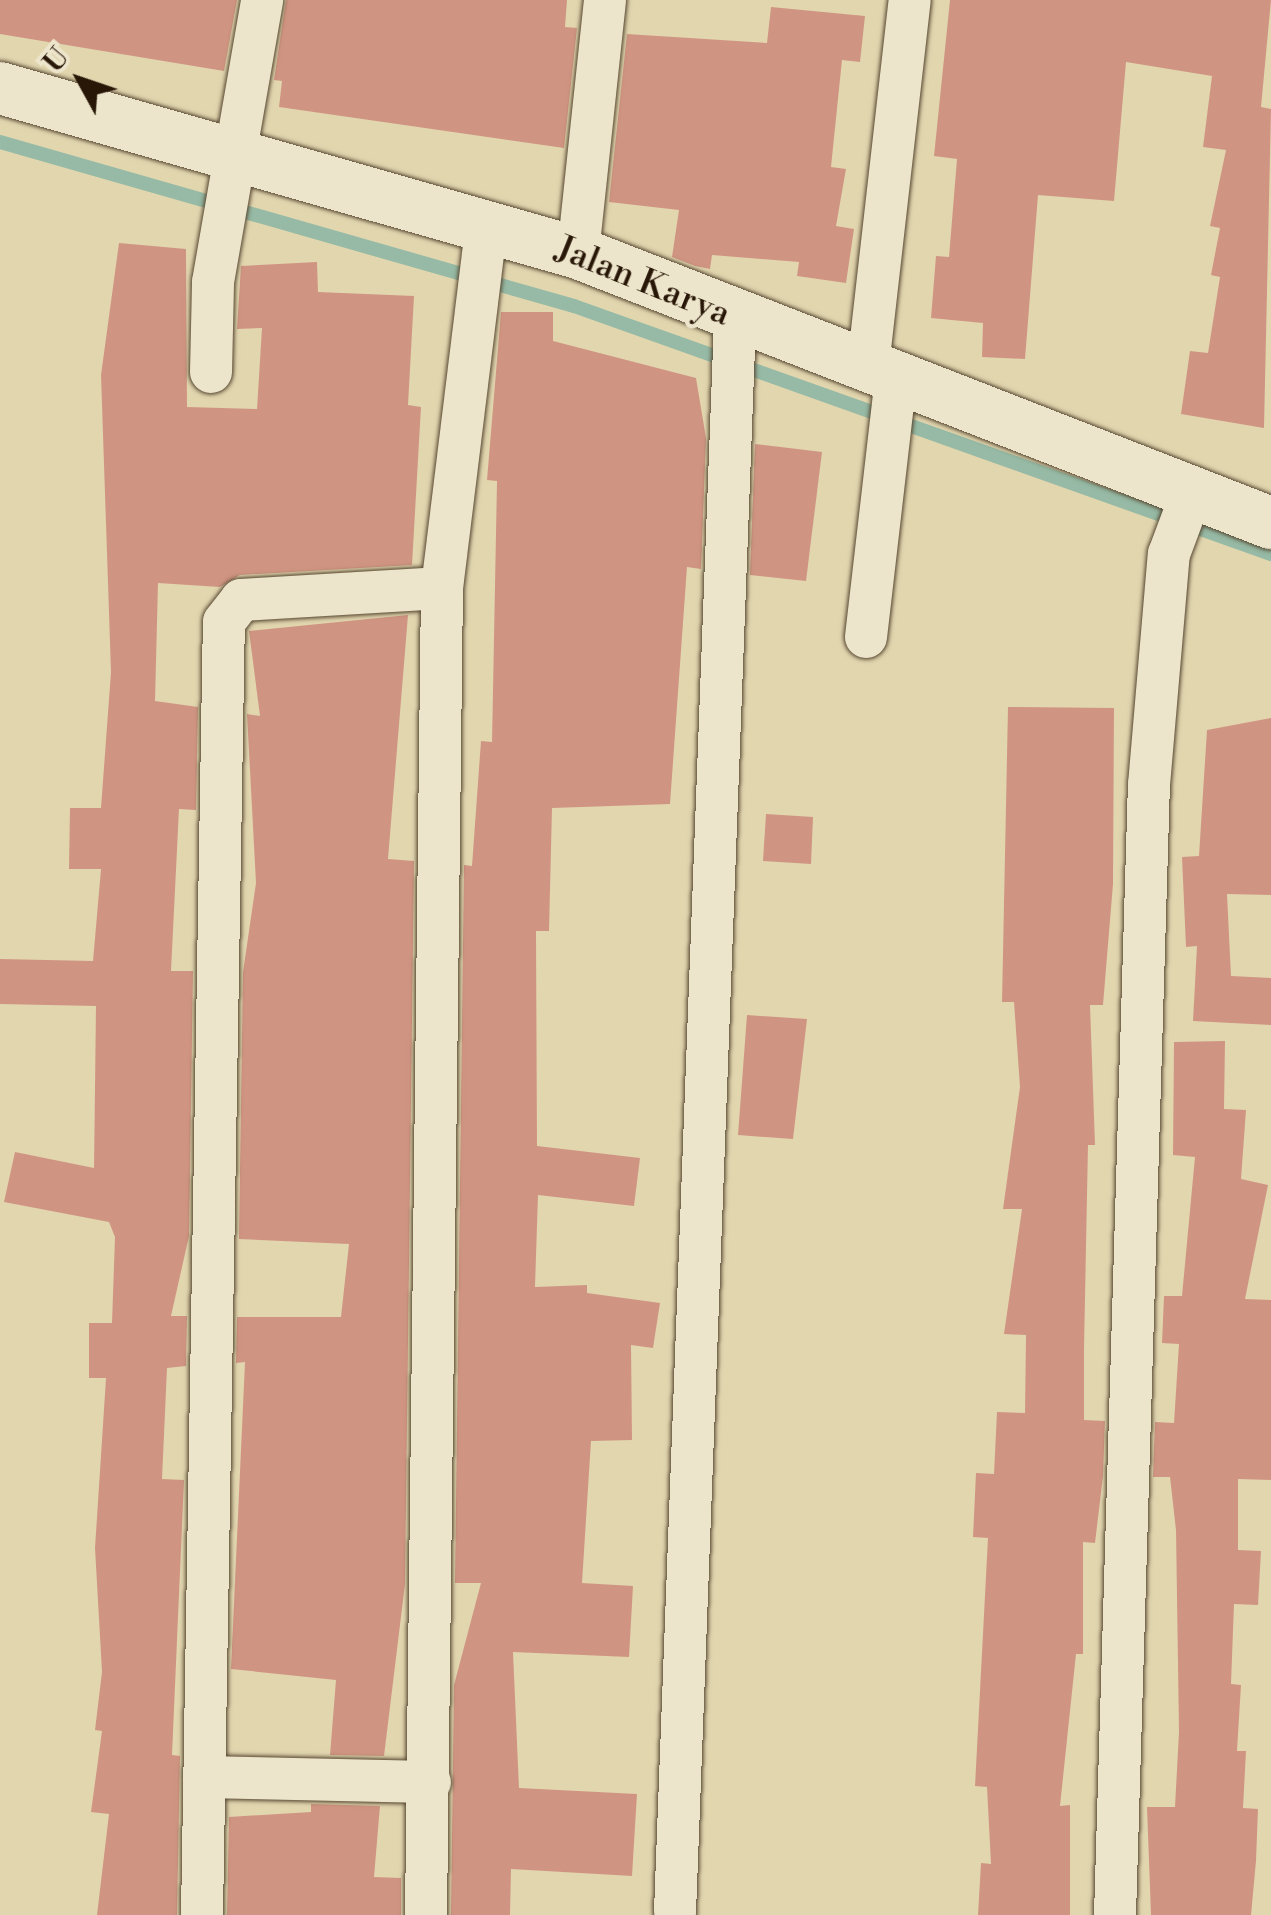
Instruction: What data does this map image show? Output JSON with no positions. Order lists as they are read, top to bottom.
{
  "streets": {
    "street": ["Jalan Karya"]
  },
  "north": "top left"
}
